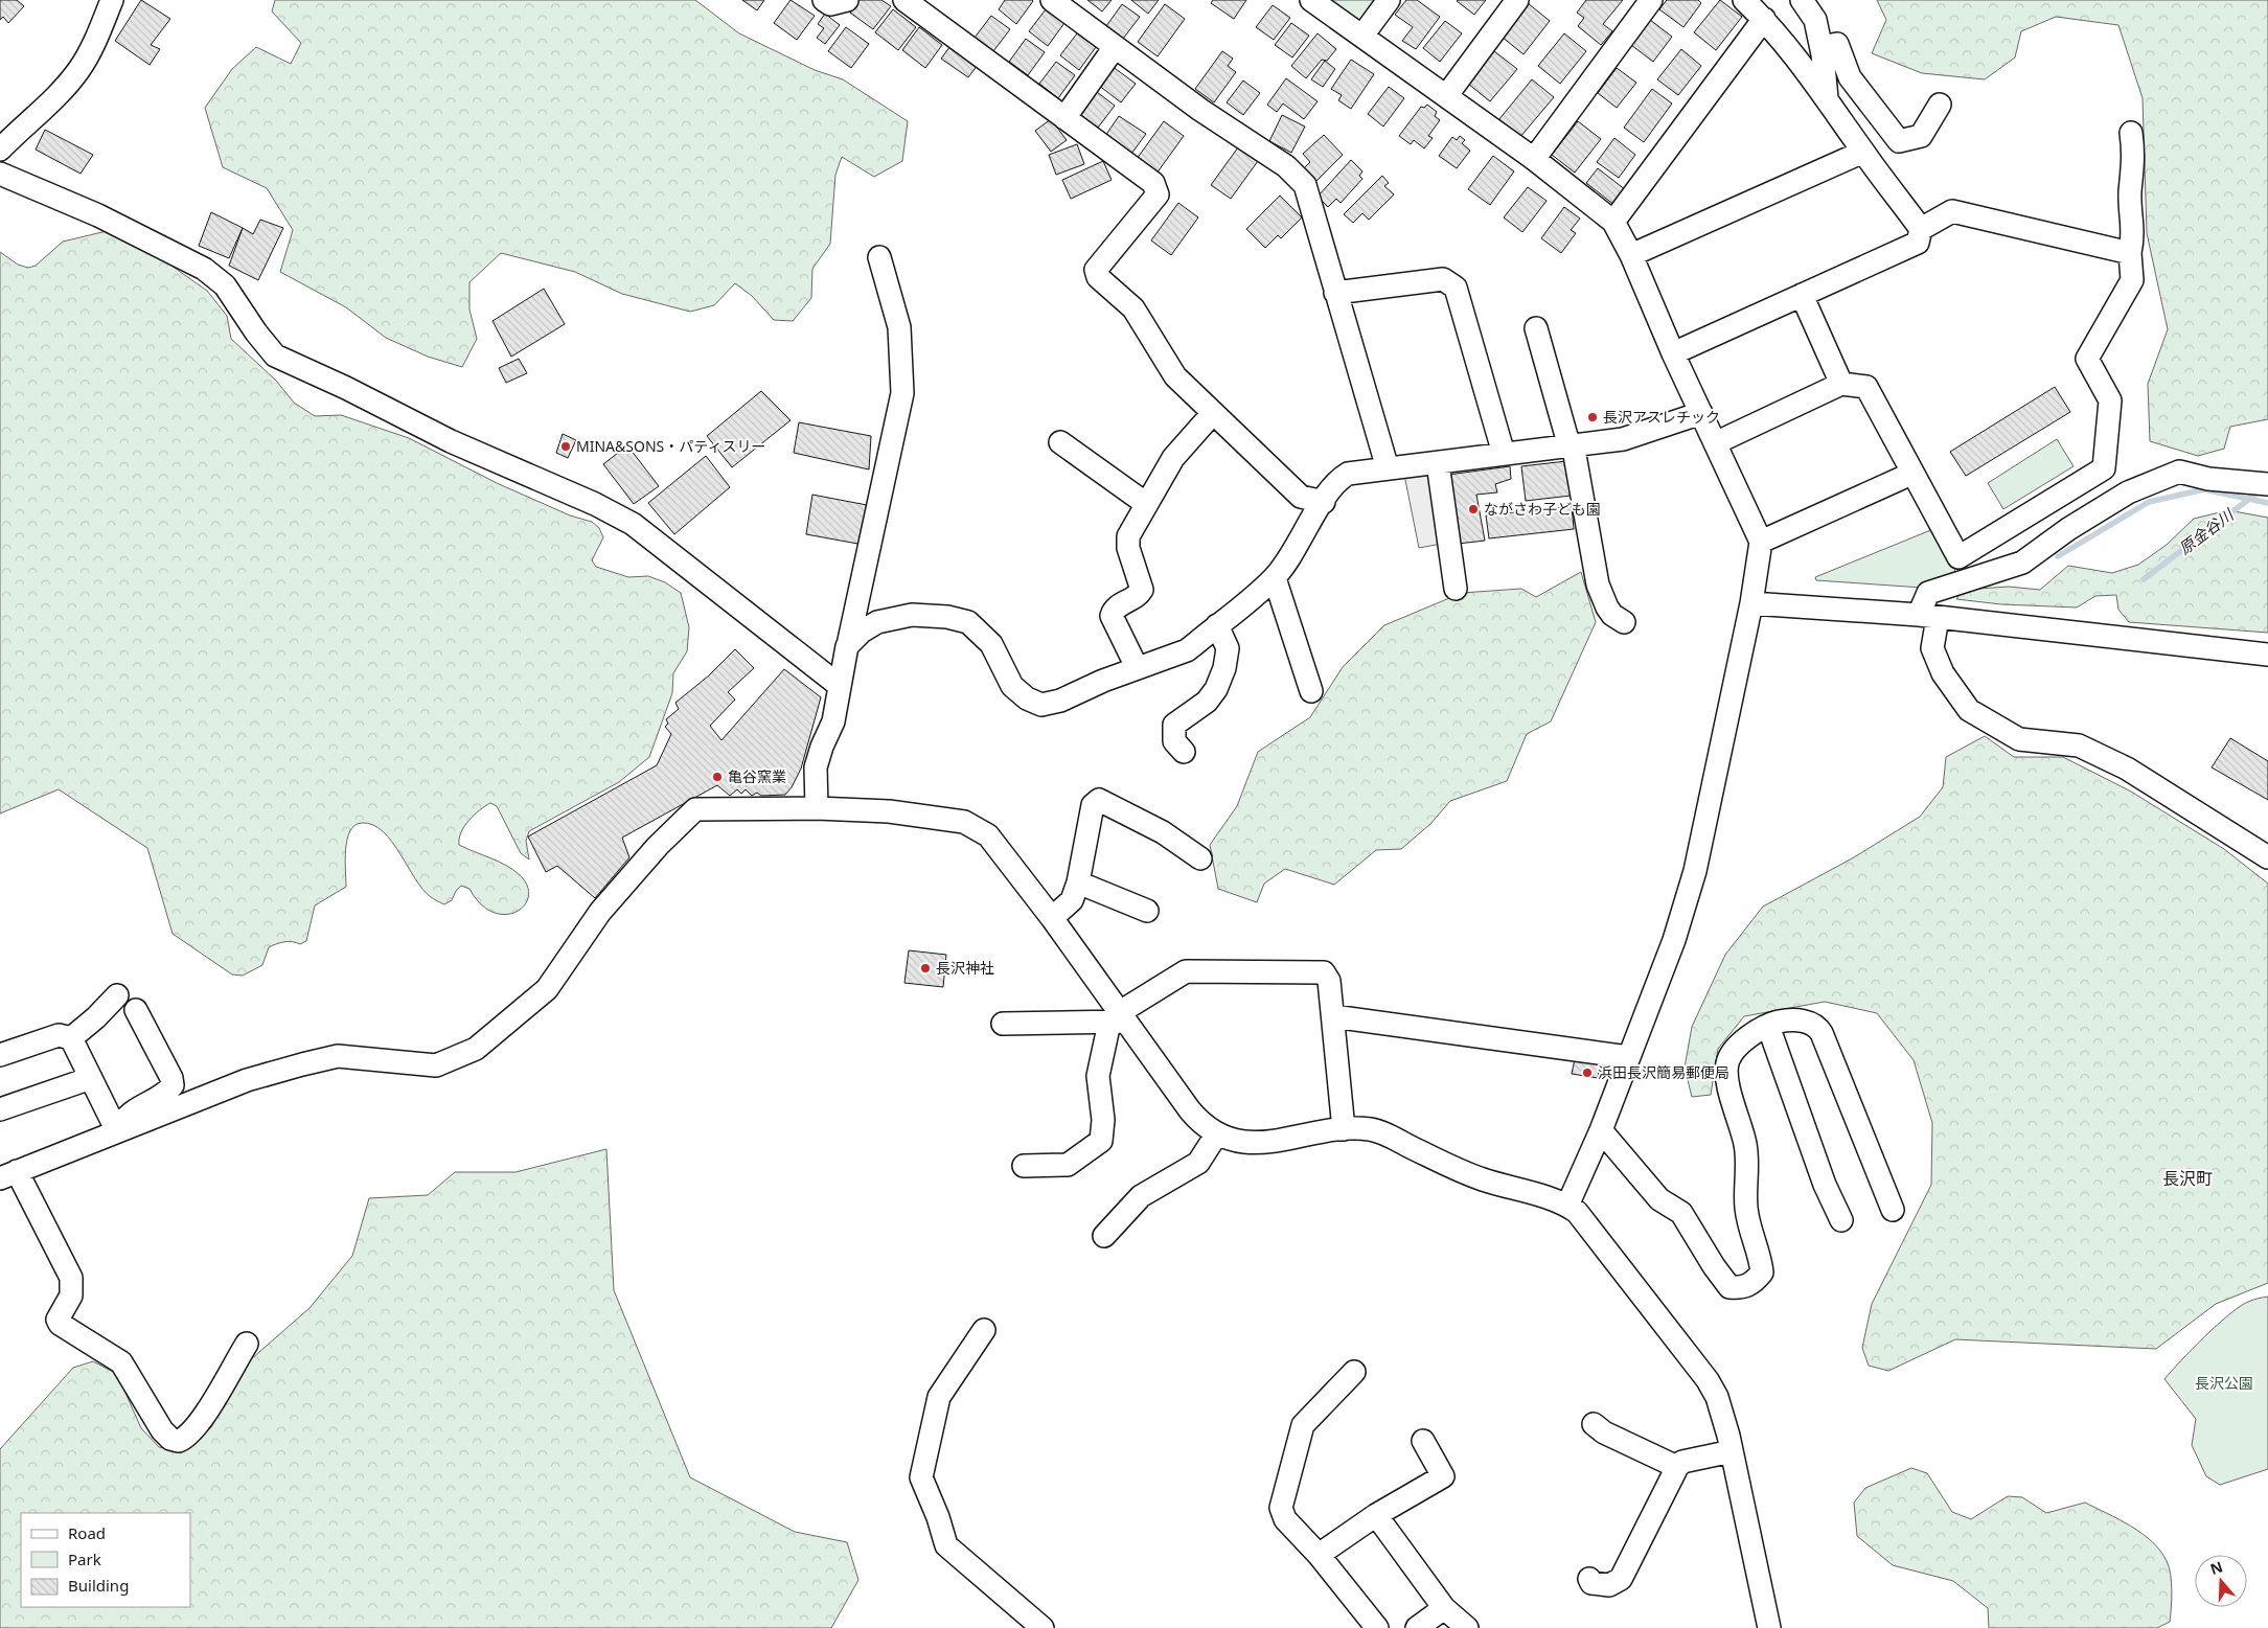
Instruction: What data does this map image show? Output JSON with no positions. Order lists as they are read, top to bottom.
{
  "districts": ["長沢町"],
  "water": ["原金谷川"],
  "parks": ["長沢公園"],
  "places": [
    "長沢アスレチック",
    "MINA&SONS・パティスリー",
    "ながさわ子ども園",
    "亀谷窯業",
    "長沢神社",
    "浜田長沢簡易郵便局"
  ],
  "legend": ["Road", "Park", "Building"],
  "north": "top"
}
